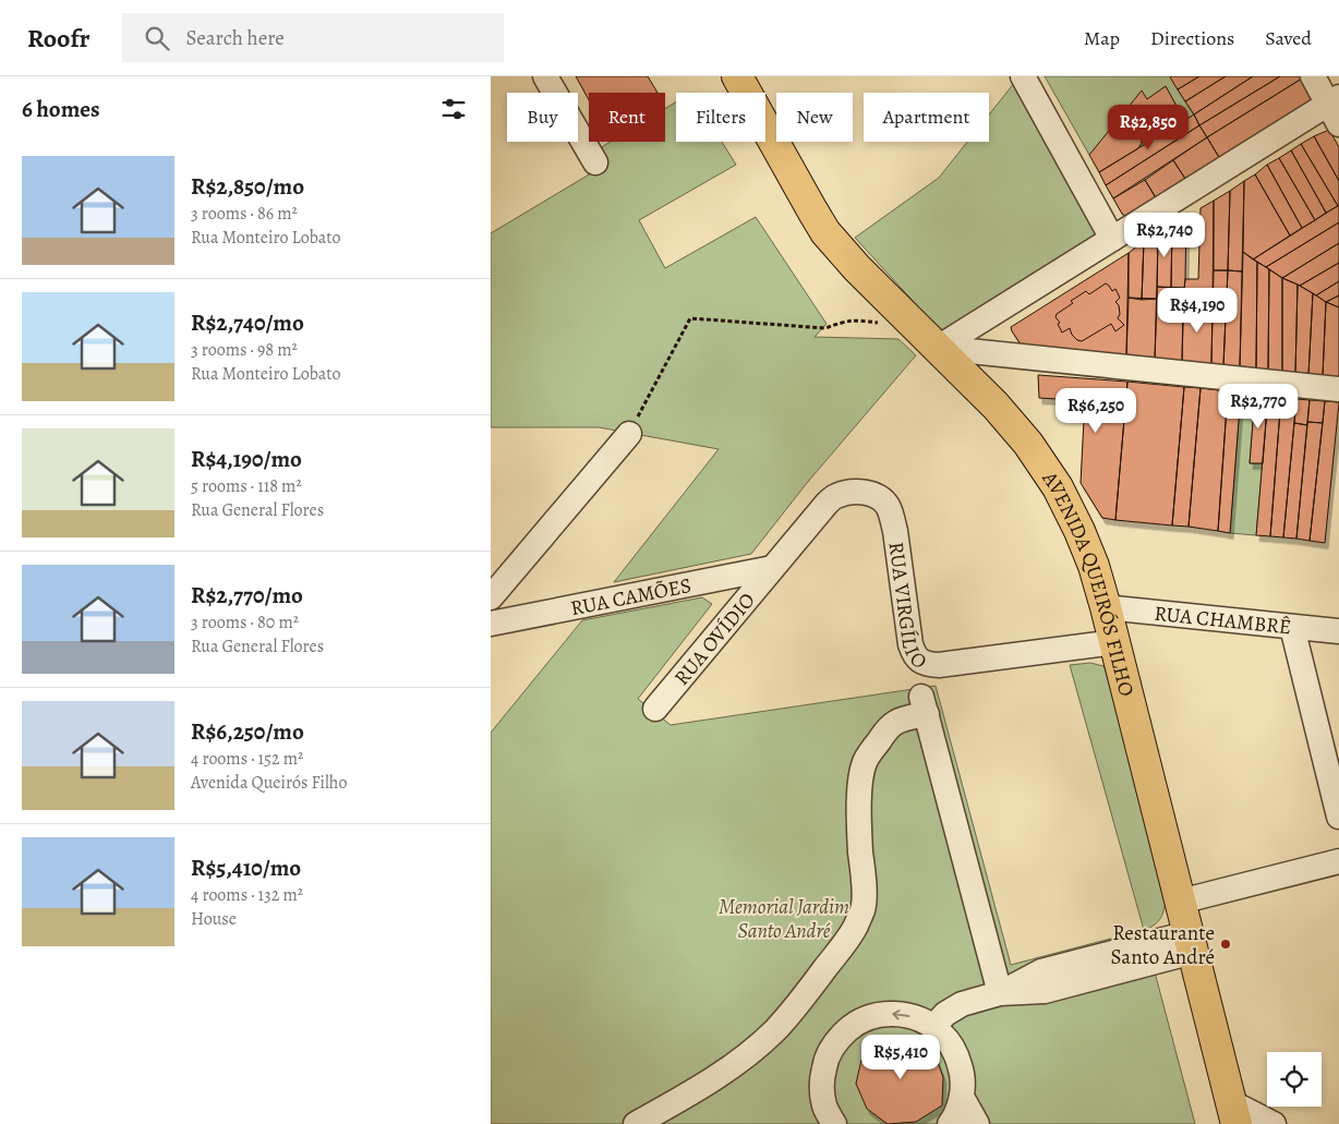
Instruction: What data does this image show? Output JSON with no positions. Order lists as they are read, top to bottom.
{
  "streets": {
    "main road": ["AVENIDA QUEIRÓS FILHO"],
    "street": [
      "RUA CAMÕES",
      "RUA VIRGÍLIO",
      "RUA CHAMBRÊ",
      "RUA OVÍDIO"
    ]
  },
  "crossings": [
    ["AVENIDA QUEIRÓS FILHO", "RUA VIRGÍLIO"],
    ["AVENIDA QUEIRÓS FILHO", "RUA CHAMBRÊ"],
    ["RUA CAMÕES", "RUA VIRGÍLIO"],
    ["RUA CAMÕES", "RUA OVÍDIO"],
    ["RUA VIRGÍLIO", "RUA OVÍDIO"]
  ],
  "parks": ["Memorial Jardim Santo André"],
  "places": ["Restaurante Santo André"],
  "page": {
    "header": "Roofr",
    "search": "Search here",
    "nav": ["Map", "Directions", "Saved"],
    "heading": "6 homes",
    "chip": [
      "Buy",
      "Rent",
      "Filters",
      "New",
      "Apartment"
    ],
    "price": [
      "R$2,850",
      "R$2,740",
      "R$4,190",
      "R$2,770",
      "R$6,250",
      "R$5,410"
    ],
    "list": [
      {
        "name": "R$2,850/mo",
        "note": "3 rooms · 86 m² · Rua Monteiro Lobato"
      },
      {
        "name": "R$2,740/mo",
        "note": "3 rooms · 98 m² · Rua Monteiro Lobato"
      },
      {
        "name": "R$4,190/mo",
        "note": "5 rooms · 118 m² · Rua General Flores"
      },
      {
        "name": "R$2,770/mo",
        "note": "3 rooms · 80 m² · Rua General Flores"
      },
      {
        "name": "R$6,250/mo",
        "note": "4 rooms · 152 m² · Avenida Queirós Filho"
      },
      {
        "name": "R$5,410/mo",
        "note": "4 rooms · 132 m² · House"
      }
    ]
  }
}
